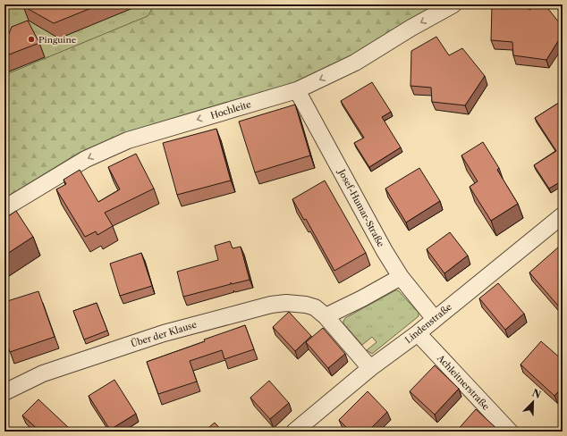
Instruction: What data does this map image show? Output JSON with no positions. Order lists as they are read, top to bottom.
{
  "streets": {
    "street": [
      "Hochleite",
      "Josef-Humar-Straße",
      "Lindenstraße",
      "Über der Klause",
      "Achleitnerstraße"
    ]
  },
  "crossings": [
    ["Hochleite", "Josef-Humar-Straße"],
    ["Josef-Humar-Straße", "Lindenstraße"],
    ["Lindenstraße", "Über der Klause"],
    ["Lindenstraße", "Achleitnerstraße"]
  ],
  "one_way": ["Hochleite"],
  "places": ["Pinguine"],
  "north": "top right"
}
